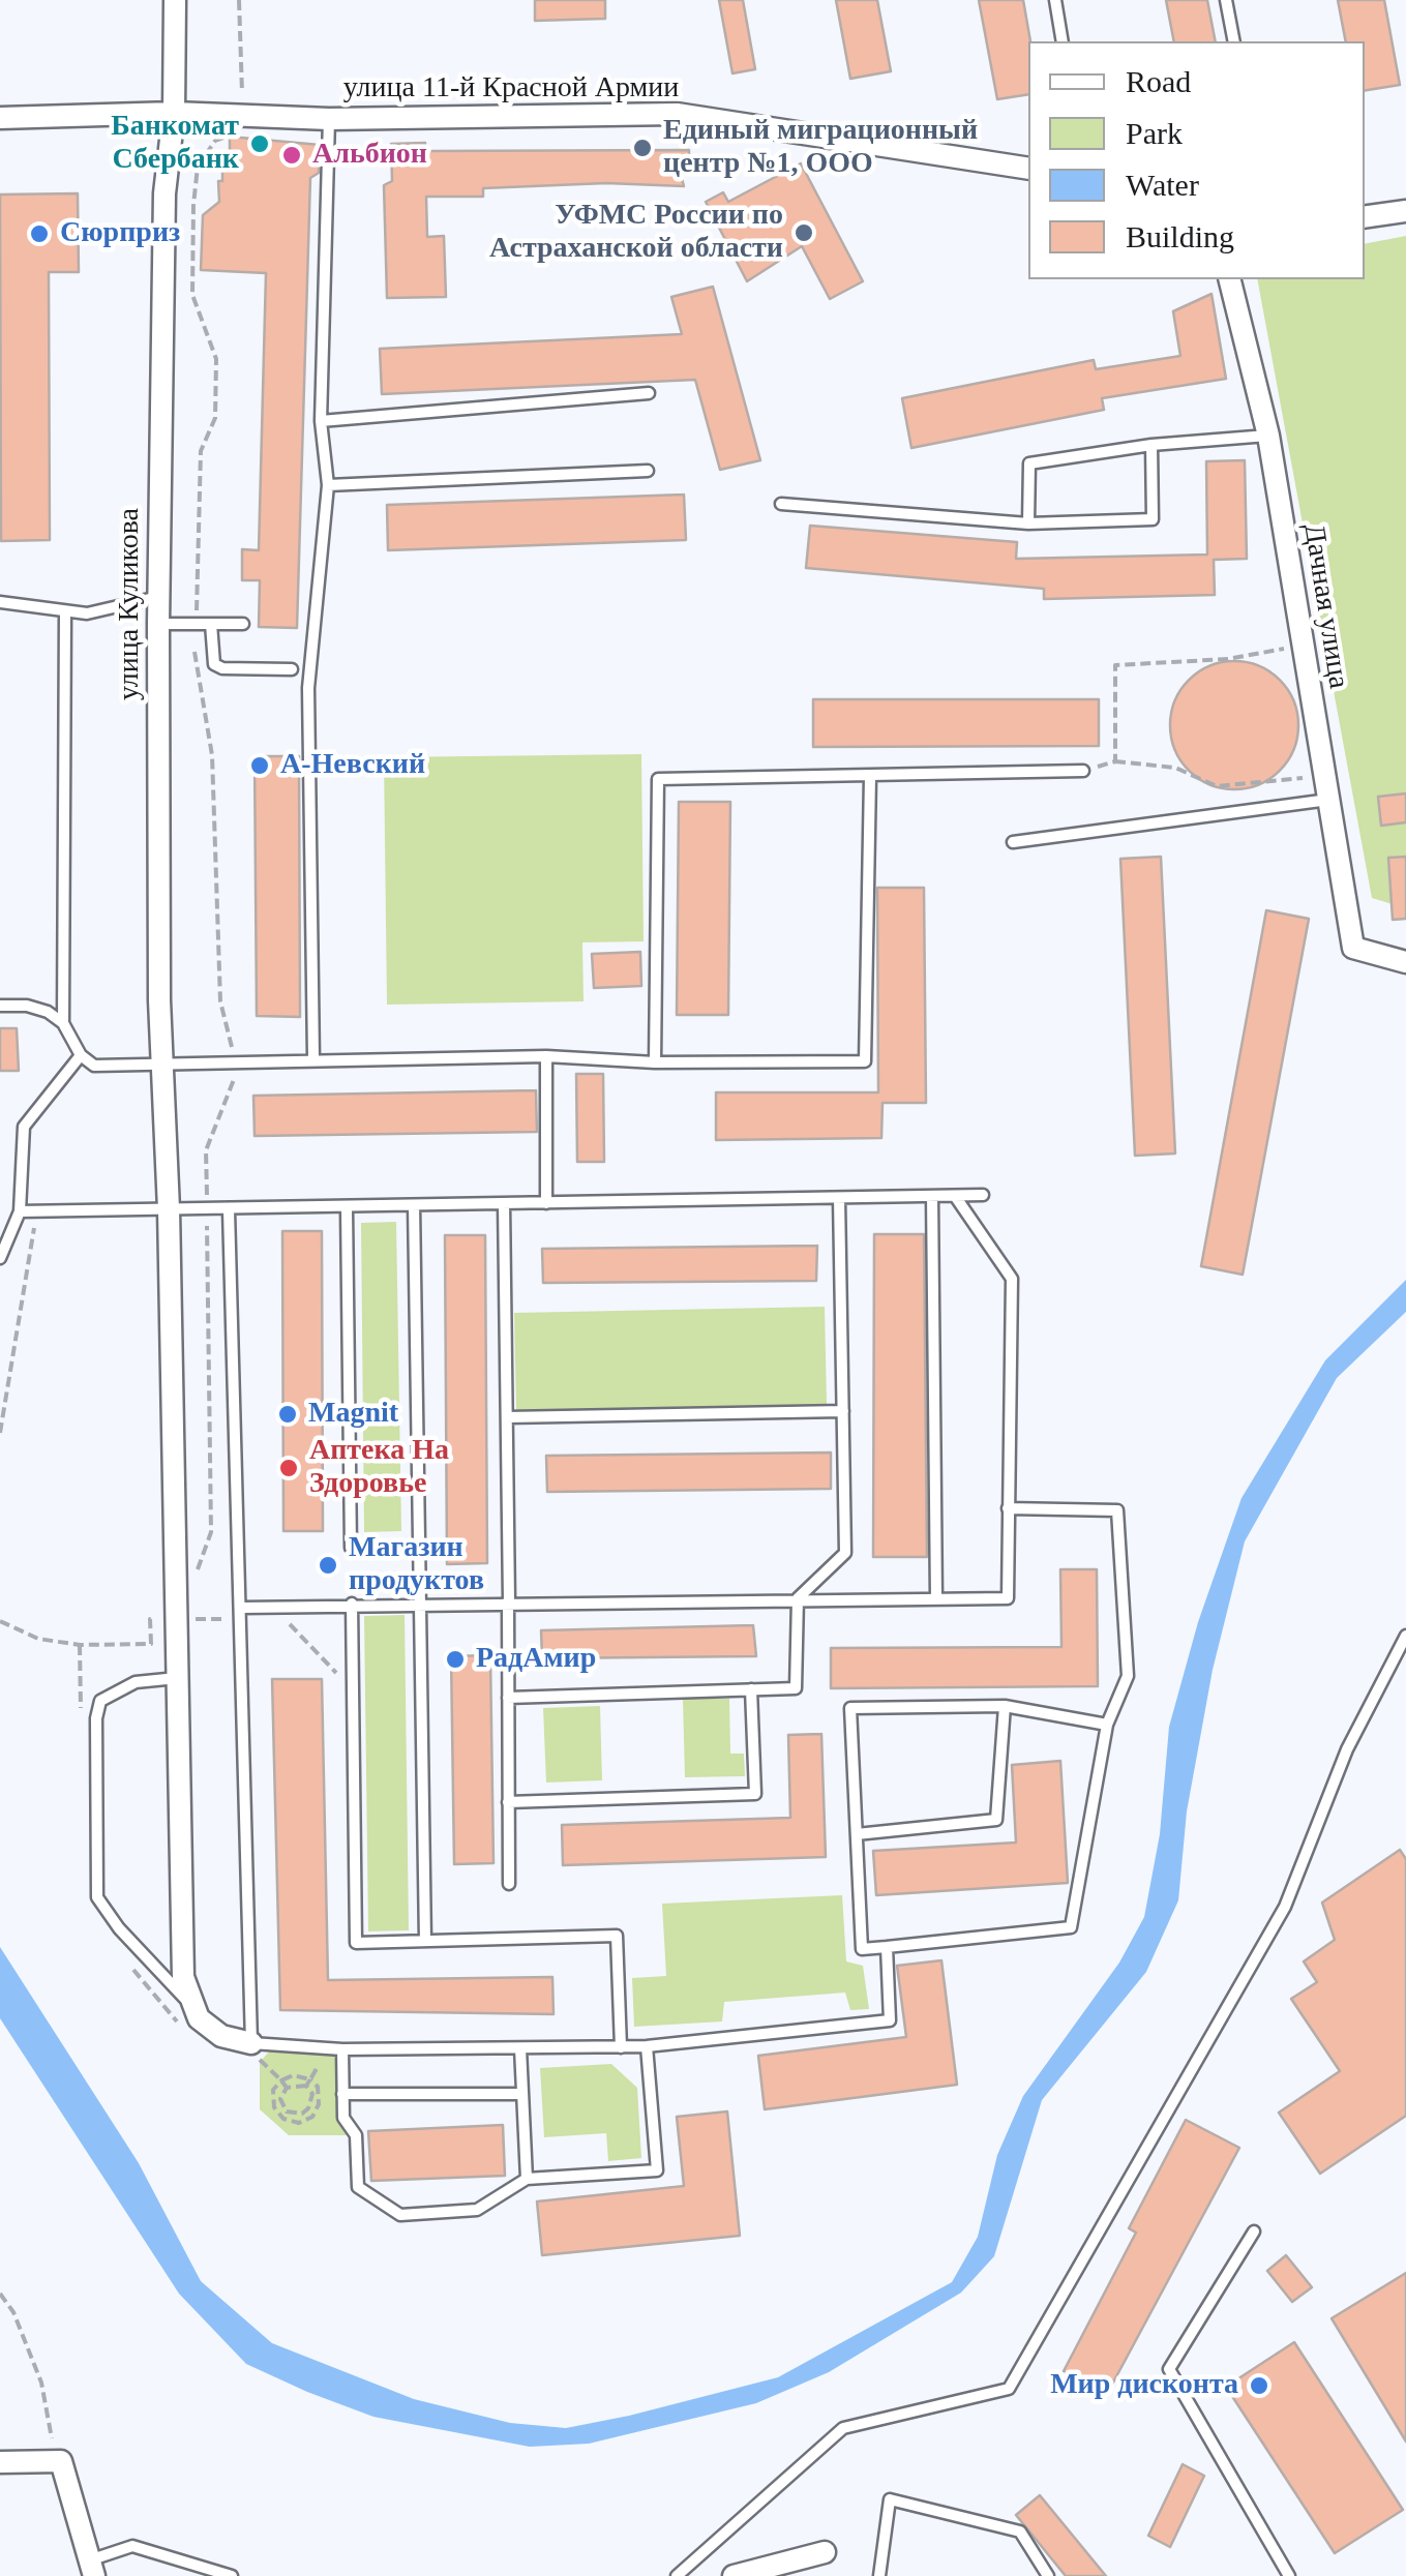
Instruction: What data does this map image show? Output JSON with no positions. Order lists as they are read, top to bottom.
{
  "streets": {
    "street": ["улица 11-й Красной Армии", "улица Куликова", "Дачная улица"]
  },
  "crossings": [
    ["улица 11-й Красной Армии", "улица Куликова"]
  ],
  "places": [
    "Банкомат Сбербанк",
    "Единый миграционный центр №1, ООО",
    "Альбион",
    "УФМС России по Астраханской области",
    "Сюрприз",
    "А-Невский",
    "Magnit",
    "Аптека На Здоровье",
    "Магазин продуктов",
    "РадАмир",
    "Мир дисконта"
  ],
  "legend": [
    "Road",
    "Park",
    "Water",
    "Building"
  ]
}
